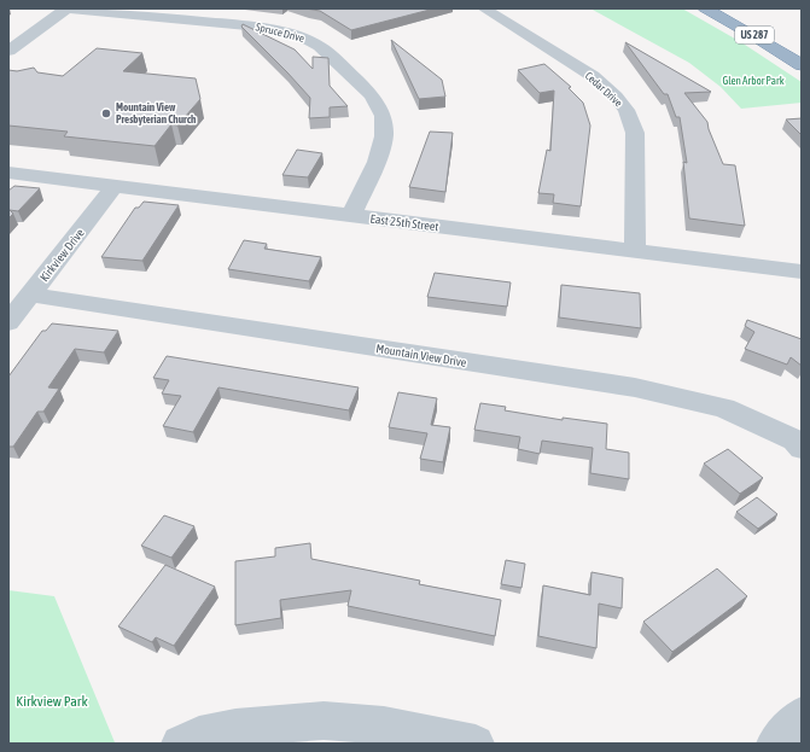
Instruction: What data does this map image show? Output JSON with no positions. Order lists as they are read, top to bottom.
{
  "streets": {
    "highway": ["US 287"],
    "street": [
      "Spruce Drive",
      "Cedar Drive",
      "East 25th Street",
      "Kirkview Drive",
      "Mountain View Drive"
    ]
  },
  "crossings": [
    ["Spruce Drive", "East 25th Street"],
    ["Cedar Drive", "East 25th Street"],
    ["East 25th Street", "Kirkview Drive"],
    ["Kirkview Drive", "Mountain View Drive"]
  ],
  "parks": ["Glen Arbor Park", "Kirkview Park"],
  "places": ["Mountain View Presbyterian Church"]
}
